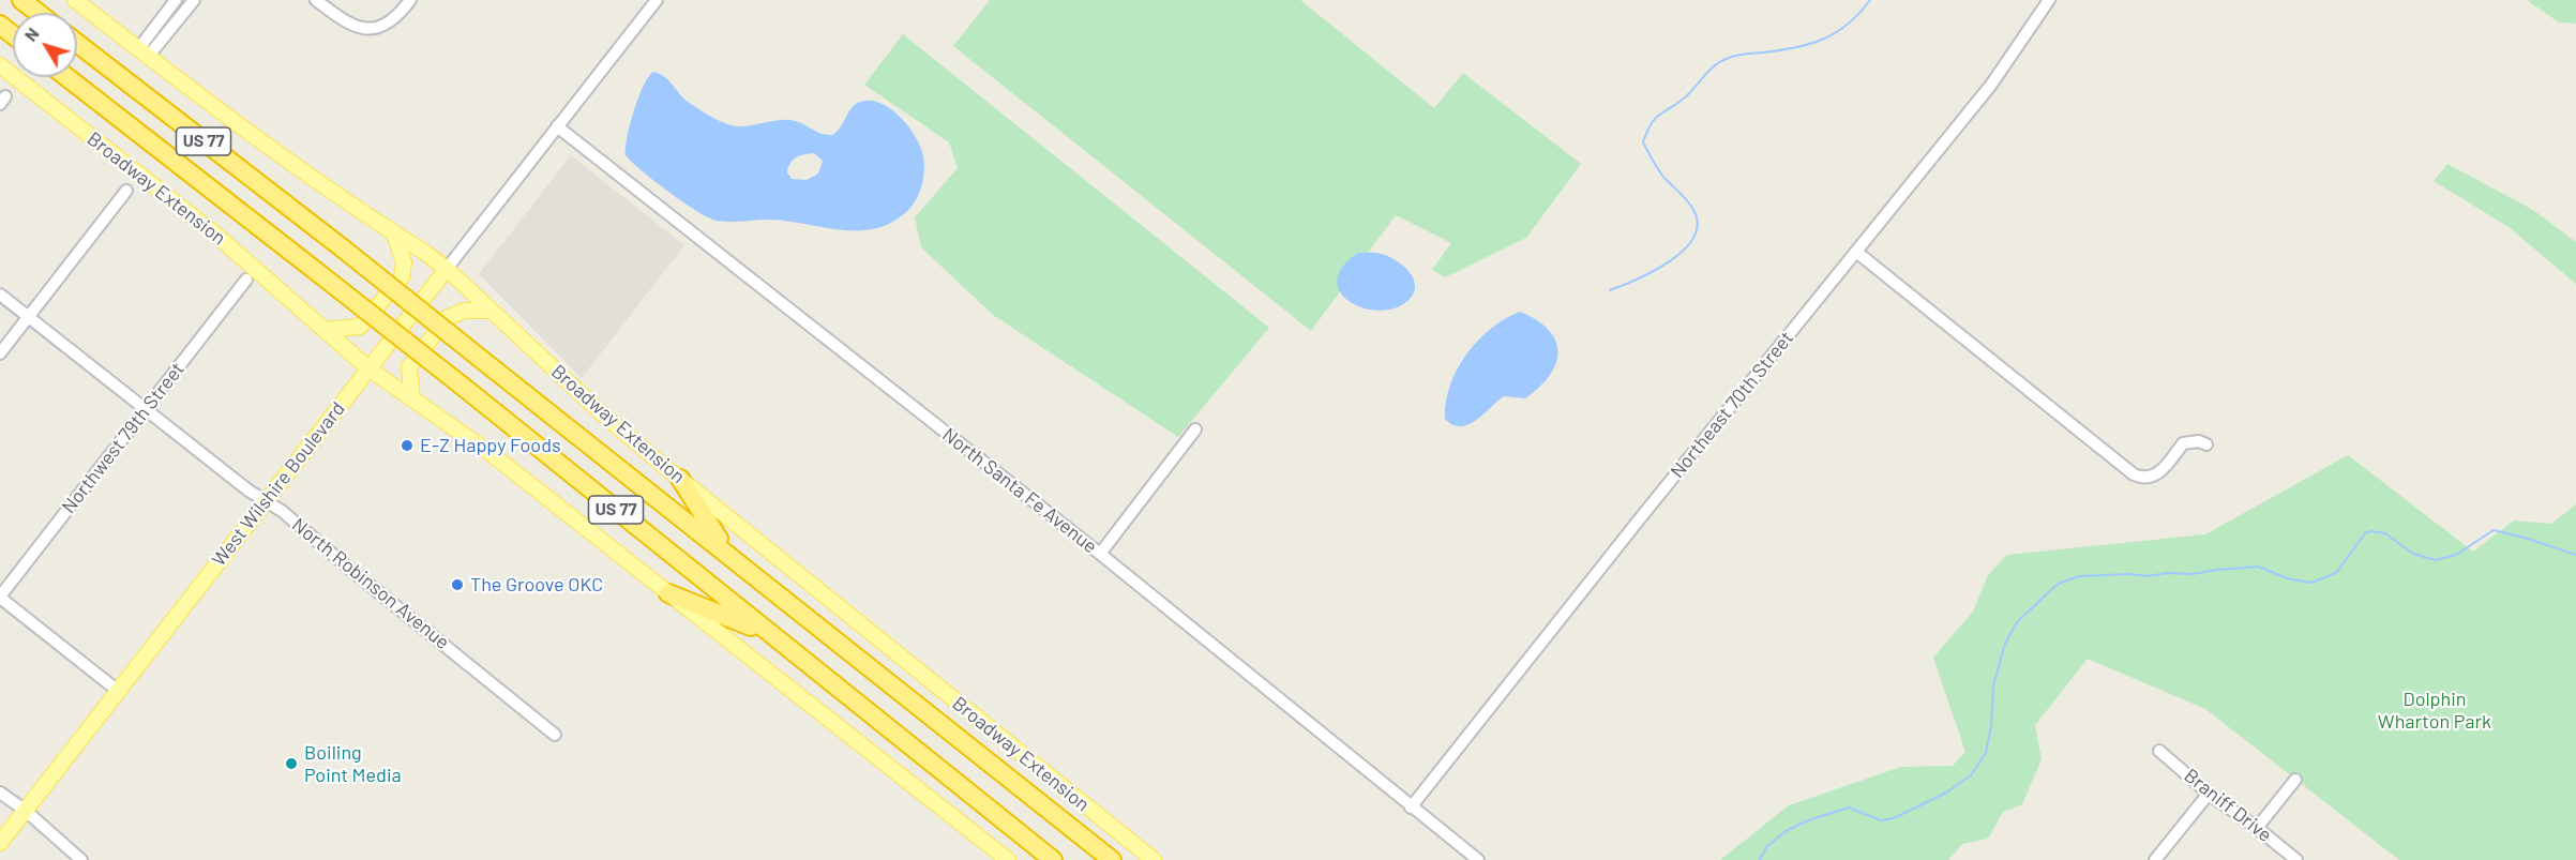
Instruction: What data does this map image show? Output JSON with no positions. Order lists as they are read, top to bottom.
{
  "streets": {
    "highway": ["US 77", "Broadway Extension"],
    "main road": ["West Wilshire Boulevard"],
    "street": [
      "Northeast 70th Street",
      "Northwest 79th Street",
      "North Santa Fe Avenue",
      "North Robinson Avenue",
      "Braniff Drive"
    ]
  },
  "crossings": [
    ["Broadway Extension", "West Wilshire Boulevard"],
    ["Northeast 70th Street", "North Santa Fe Avenue"],
    ["Northwest 79th Street", "North Robinson Avenue"],
    ["West Wilshire Boulevard", "North Santa Fe Avenue"],
    ["West Wilshire Boulevard", "North Robinson Avenue"]
  ],
  "parks": ["Dolphin Wharton Park"],
  "places": ["E-Z Happy Foods", "The Groove OKC", "Boiling Point Media"],
  "north": "top left"
}
